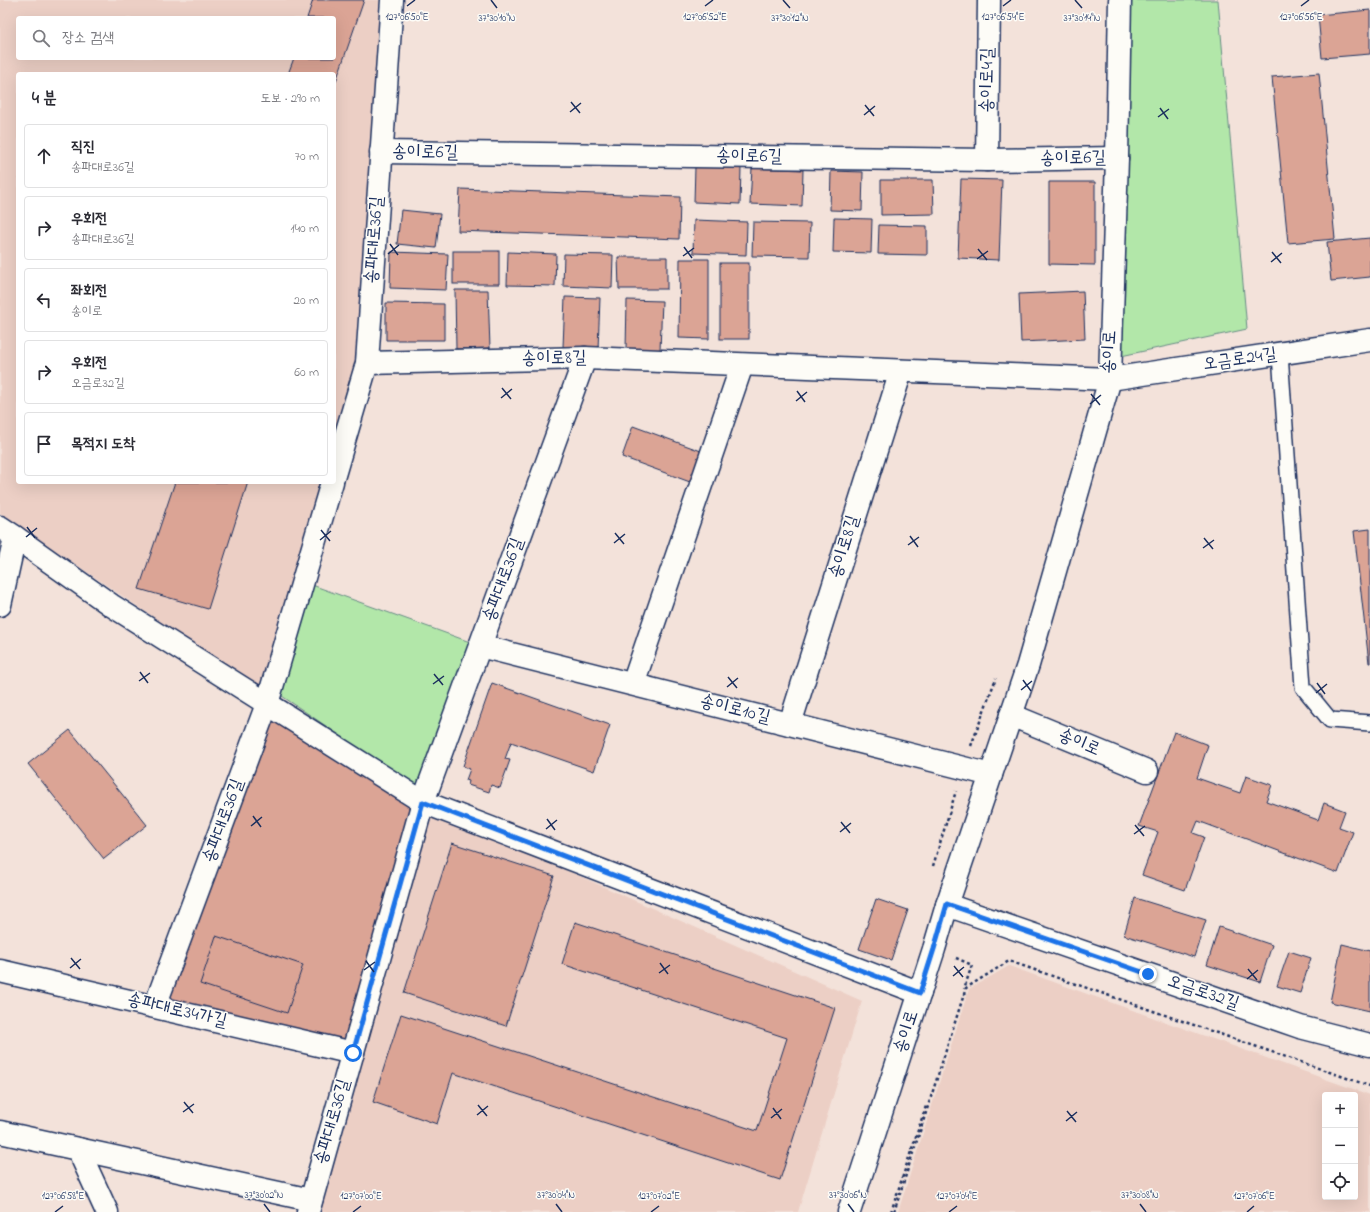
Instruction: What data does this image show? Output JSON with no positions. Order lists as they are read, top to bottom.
{
  "streets": {
    "street": [
      "송이로4길",
      "송이로6길",
      "송파대로36길",
      "송이로",
      "송이로8길",
      "오금로24길",
      "송이로10길",
      "오금로32길",
      "송파대로34가길"
    ]
  },
  "crossings": [
    ["송이로4길", "송이로6길"],
    ["송이로6길", "송파대로36길"],
    ["송이로6길", "송이로"],
    ["송파대로36길", "송이로8길"],
    ["송파대로36길", "송이로10길"],
    ["송파대로36길", "송파대로34가길"],
    ["송이로", "송이로8길"],
    ["송이로", "오금로24길"],
    ["송이로", "송이로10길"],
    ["송이로", "오금로32길"],
    ["송이로8길", "오금로24길"],
    ["송이로8길", "송이로10길"]
  ],
  "page": {
    "search": "장소 검색",
    "heading": ["4 분", "도보 · 290 m"],
    "list": [
      ["직진", "송파대로36길", "70 m"],
      ["우회전", "송파대로36길", "140 m"],
      ["좌회전", "송이로", "20 m"],
      ["우회전", "오금로32길", "60 m"],
      "목적지 도착"
    ],
    "map_buttons": ["+", "−"]
  },
  "coordinates": [
    "127°06'50\"E",
    "127°06'52\"E",
    "127°06'54\"E",
    "127°06'56\"E",
    "37°30'10\"N",
    "37°30'14\"N",
    "37°30'12\"N",
    "37°30'02\"N",
    "37°30'04\"N",
    "37°30'06\"N",
    "37°30'08\"N",
    "127°06'58\"E",
    "127°07'00\"E",
    "127°07'02\"E",
    "127°07'04\"E",
    "127°07'06\"E"
  ]
}
